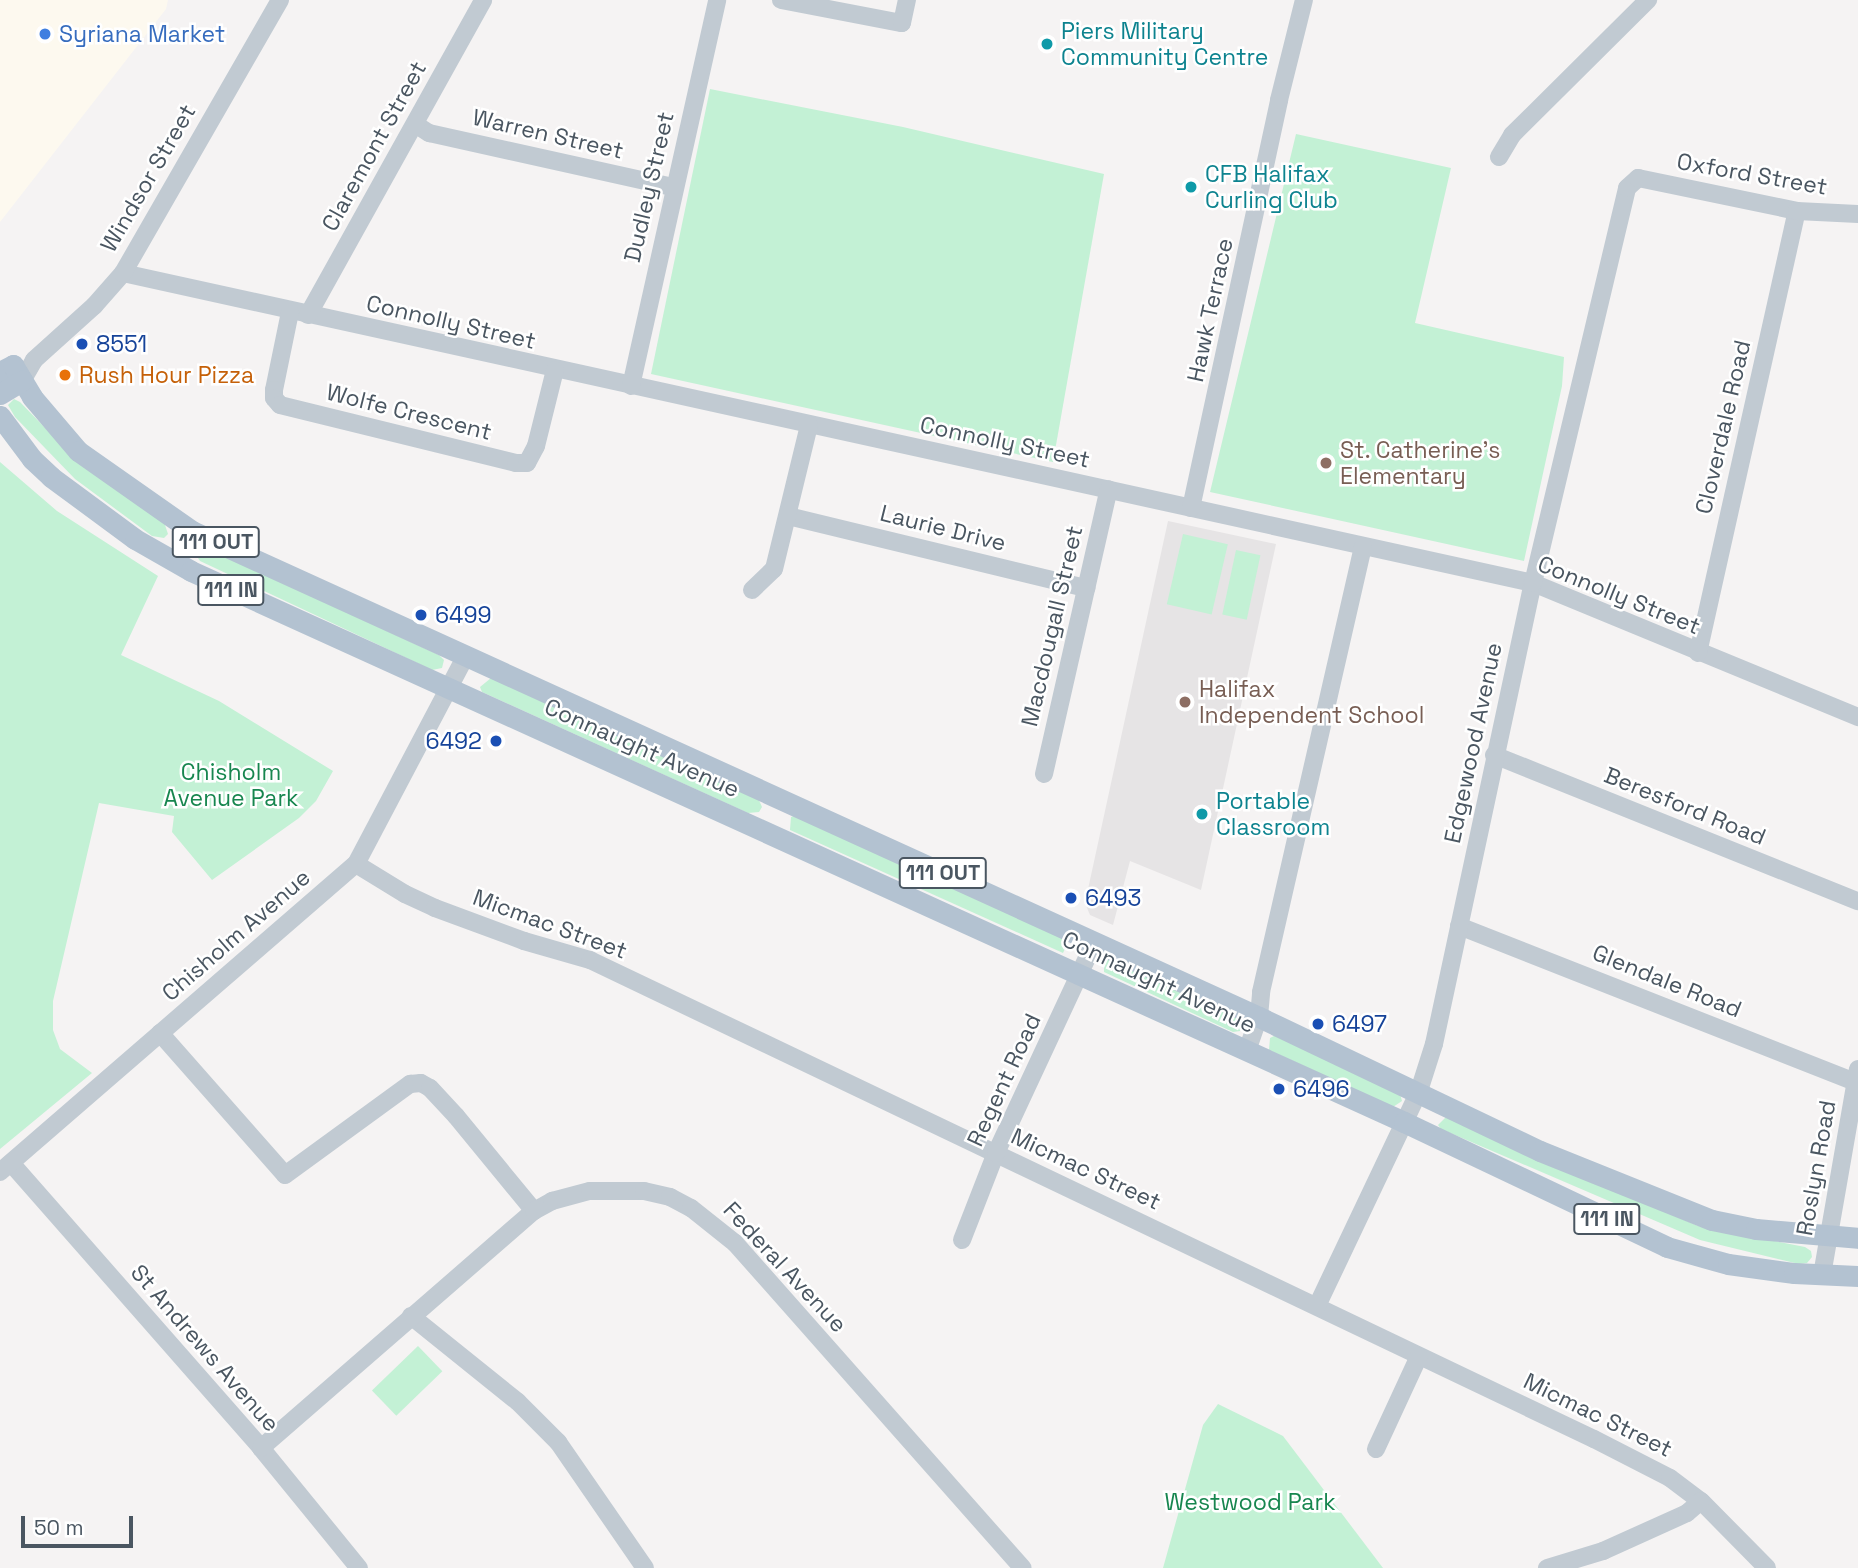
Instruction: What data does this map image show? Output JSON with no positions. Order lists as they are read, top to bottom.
{
  "streets": {
    "main road": ["111 OUT", "111 IN", "Connaught Avenue"],
    "street": [
      "Warren Street",
      "Claremont Street",
      "Oxford Street",
      "Windsor Street",
      "Dudley Street",
      "Hawk Terrace",
      "Connolly Street",
      "Wolfe Crescent",
      "Cloverdale Road",
      "Laurie Drive",
      "Macdougall Street",
      "Edgewood Avenue",
      "Beresford Road",
      "Micmac Street",
      "Chisholm Avenue",
      "Glendale Road",
      "Regent Road",
      "Roslyn Road",
      "Federal Avenue",
      "St Andrews Avenue"
    ]
  },
  "crossings": [
    ["Warren Street", "Claremont Street"],
    ["Warren Street", "Dudley Street"],
    ["Claremont Street", "Connolly Street"],
    ["Claremont Street", "Wolfe Crescent"],
    ["Oxford Street", "Cloverdale Road"],
    ["Oxford Street", "Edgewood Avenue"],
    ["Windsor Street", "Connolly Street"],
    ["Windsor Street", "Connaught Avenue"],
    ["Dudley Street", "Connolly Street"],
    ["Hawk Terrace", "Connolly Street"],
    ["Connolly Street", "Wolfe Crescent"],
    ["Connolly Street", "Cloverdale Road"],
    ["Connolly Street", "Macdougall Street"],
    ["Connolly Street", "Edgewood Avenue"],
    ["Laurie Drive", "Macdougall Street"],
    ["Edgewood Avenue", "Connaught Avenue"],
    ["Edgewood Avenue", "Beresford Road"],
    ["Edgewood Avenue", "Micmac Street"],
    ["Edgewood Avenue", "Glendale Road"],
    ["Connaught Avenue", "Chisholm Avenue"],
    ["Connaught Avenue", "Regent Road"],
    ["Connaught Avenue", "Roslyn Road"],
    ["Micmac Street", "Chisholm Avenue"],
    ["Micmac Street", "Regent Road"],
    ["Chisholm Avenue", "St Andrews Avenue"],
    ["Glendale Road", "Roslyn Road"],
    ["Federal Avenue", "St Andrews Avenue"]
  ],
  "parks": ["Chisholm Avenue Park", "Westwood Park"],
  "places": [
    "Syriana Market",
    "Piers Military Community Centre",
    "CFB Halifax Curling Club",
    "8551",
    "Rush Hour Pizza",
    "St. Catherine's Elementary",
    "6499",
    "Halifax Independent School",
    "6492",
    "Portable Classroom",
    "6493",
    "6497",
    "6496"
  ],
  "scale_bar": "50 m"
}
